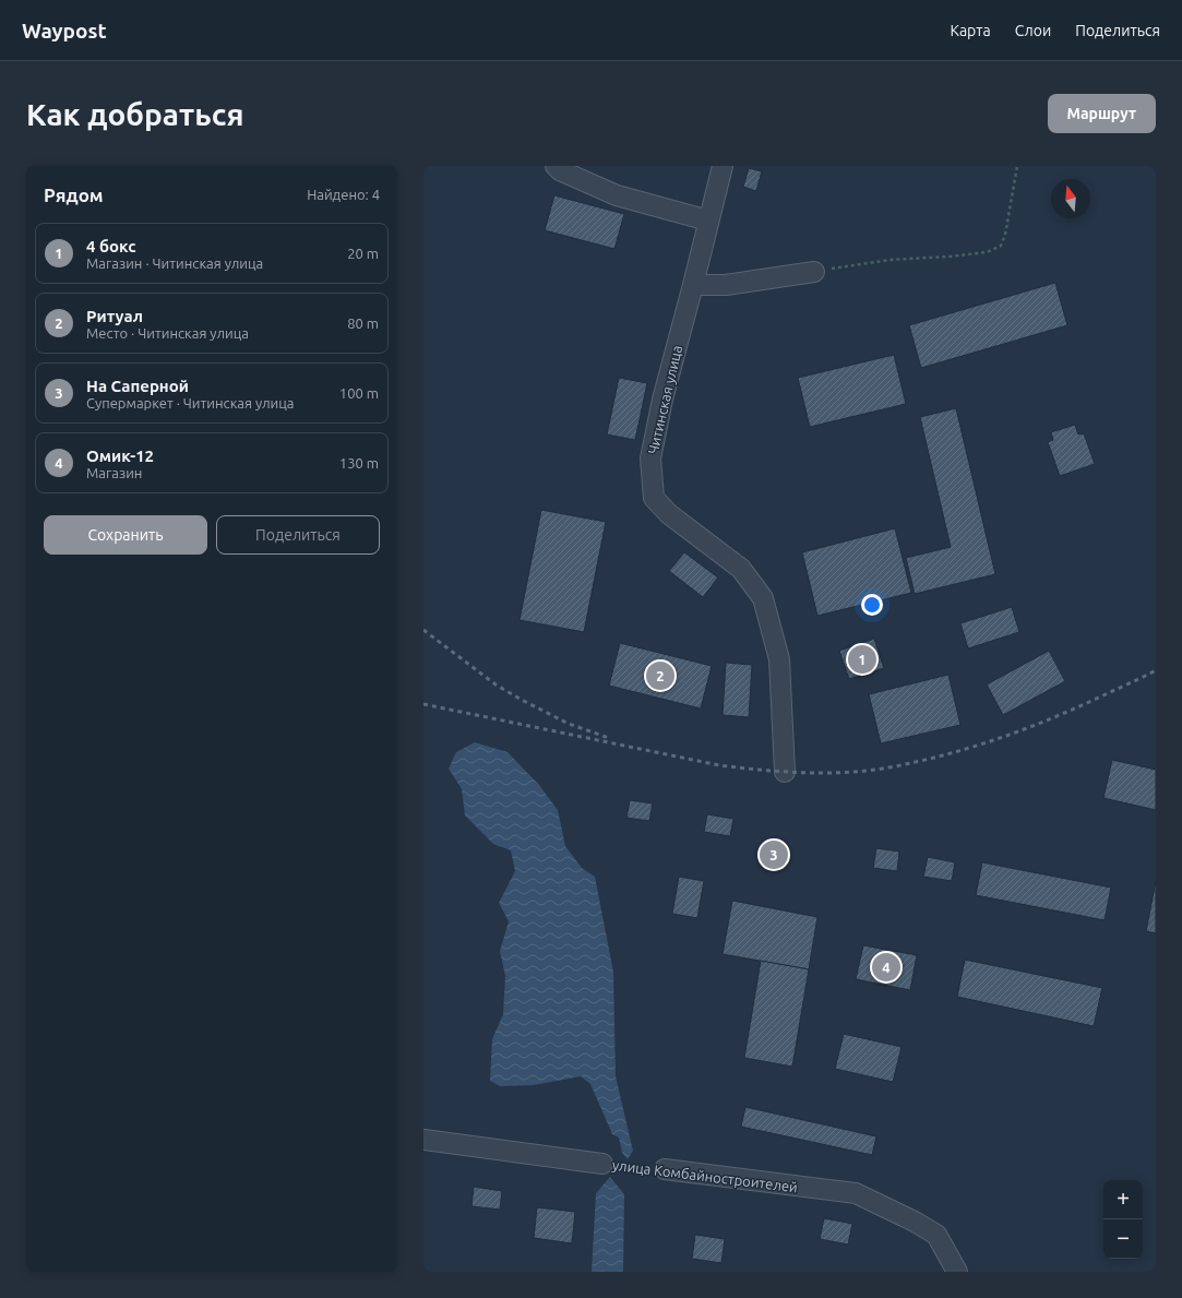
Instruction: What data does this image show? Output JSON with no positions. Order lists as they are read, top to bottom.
{
  "streets": {
    "street": ["Читинская улица", "улица Комбайностроителей"]
  },
  "north": "top",
  "page": {
    "header": "Waypost",
    "nav": ["Карта", "Слои", "Поделиться"],
    "buttons": [
      "Маршрут",
      ["Сохранить", "Поделиться"]
    ],
    "title": "Как добраться",
    "heading": ["Рядом", "Найдено: 4"],
    "list": [
      {
        "mark": "1",
        "name": "4 бокс",
        "note": "Магазин · Читинская улица",
        "value": "20 m"
      },
      {
        "mark": "2",
        "name": "Ритуал",
        "note": "Место · Читинская улица",
        "value": "80 m"
      },
      {
        "mark": "3",
        "name": "На Саперной",
        "note": "Супермаркет · Читинская улица",
        "value": "100 m"
      },
      {
        "mark": "4",
        "name": "Омик-12",
        "note": "Магазин",
        "value": "130 m"
      }
    ],
    "pins": [
      "1",
      "2",
      "3",
      "4"
    ],
    "map_buttons": ["+", "−"]
  }
}
